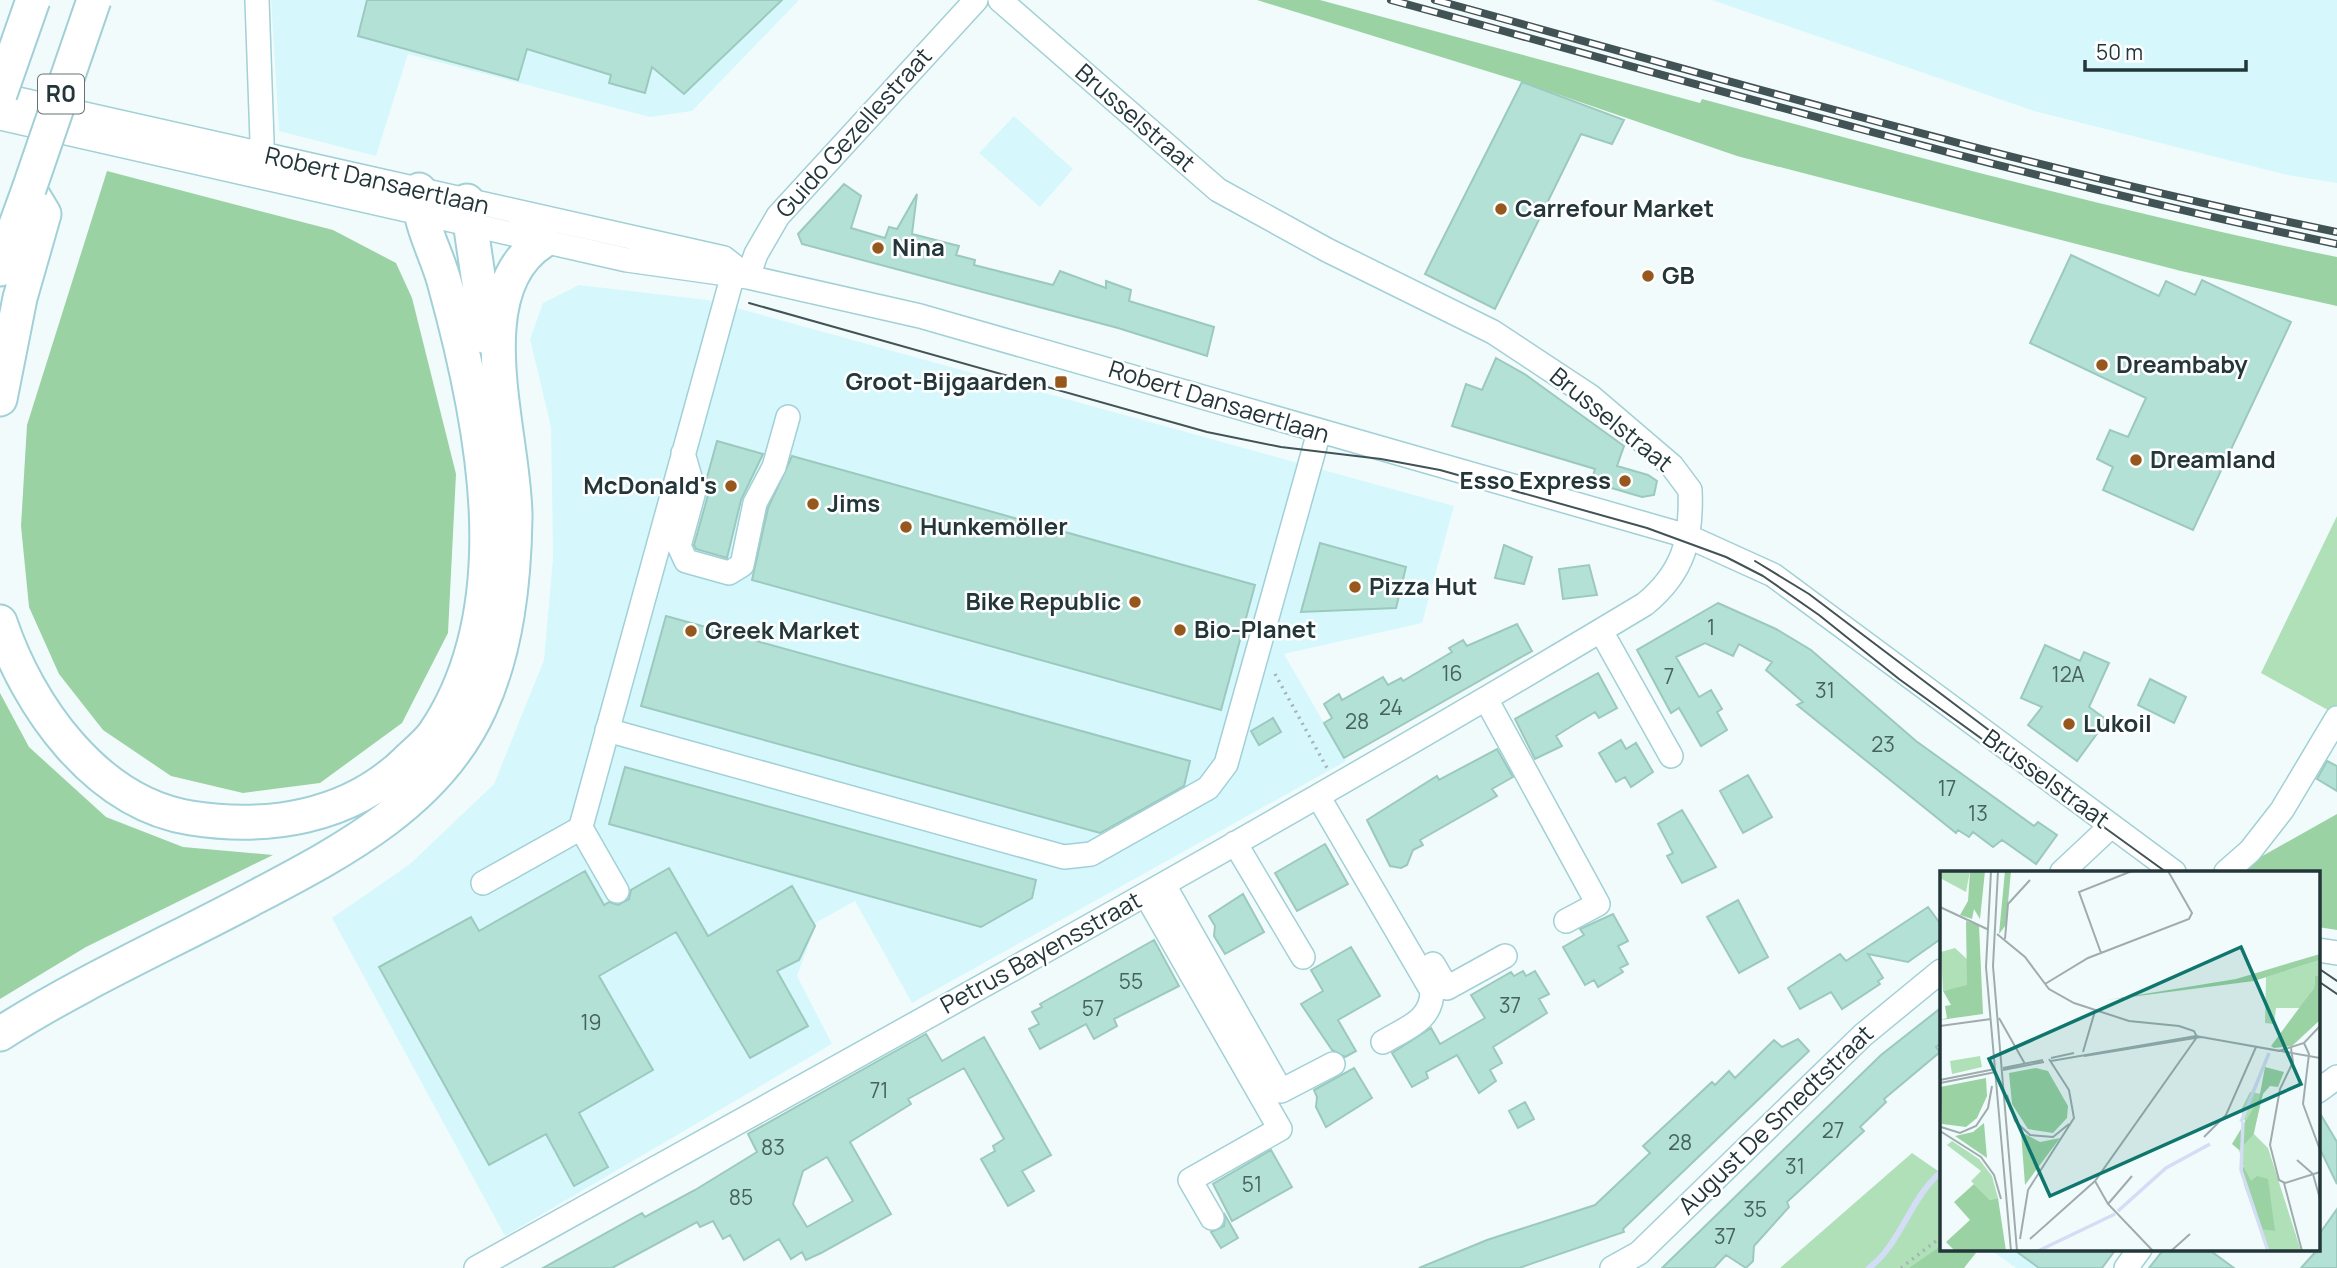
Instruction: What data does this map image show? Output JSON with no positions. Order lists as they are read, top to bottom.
{
  "streets": {
    "highway": ["R0"],
    "street": [
      "Brusselstraat",
      "Guido Gezellestraat",
      "Robert Dansaertlaan",
      "Petrus Bayensstraat",
      "August De Smedtstraat"
    ]
  },
  "crossings": [
    ["R0", "Robert Dansaertlaan"],
    ["Brusselstraat", "Robert Dansaertlaan"],
    ["Brusselstraat", "Petrus Bayensstraat"],
    ["Guido Gezellestraat", "Robert Dansaertlaan"],
    ["Robert Dansaertlaan", "Petrus Bayensstraat"]
  ],
  "places": {
    "other": [
      "Carrefour Market",
      "Nina",
      "GB",
      "Dreambaby",
      "Dreamland",
      "Esso Express",
      "McDonald's",
      "Jims",
      "Hunkemöller",
      "Pizza Hut",
      "Bike Republic",
      "Bio-Planet",
      "Greek Market",
      "Lukoil"
    ],
    "transit": ["Groot-Bijgaarden"]
  },
  "house_numbers": [
    "1",
    "16",
    "12A",
    "7",
    "31",
    "24",
    "28",
    "23",
    "17",
    "13",
    "55",
    "37",
    "57",
    "19",
    "71",
    "27",
    "28",
    "83",
    "31",
    "51",
    "85",
    "35",
    "37"
  ],
  "scale_bar": "50 m"
}
